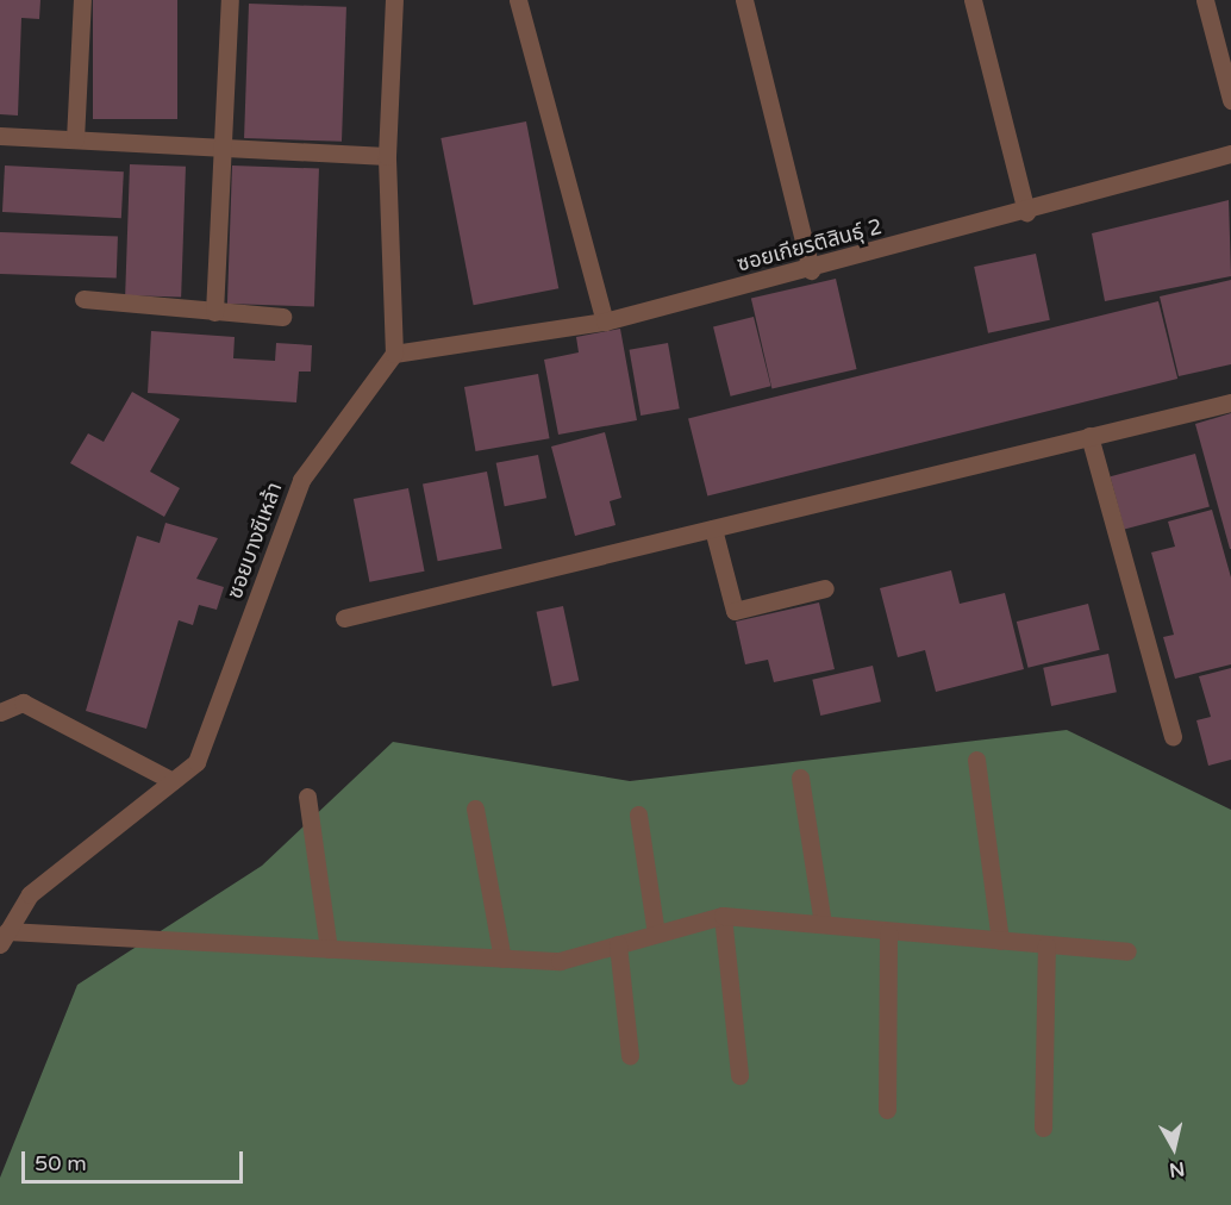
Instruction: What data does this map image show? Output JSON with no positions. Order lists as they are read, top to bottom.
{
  "streets": {
    "street": ["ซอยเกียรติสินธุ์ 2", "ซอยบางซีเหล้า"]
  },
  "crossings": [
    ["ซอยเกียรติสินธุ์ 2", "ซอยบางซีเหล้า"]
  ],
  "scale_bar": "50 m",
  "north": "bottom"
}
